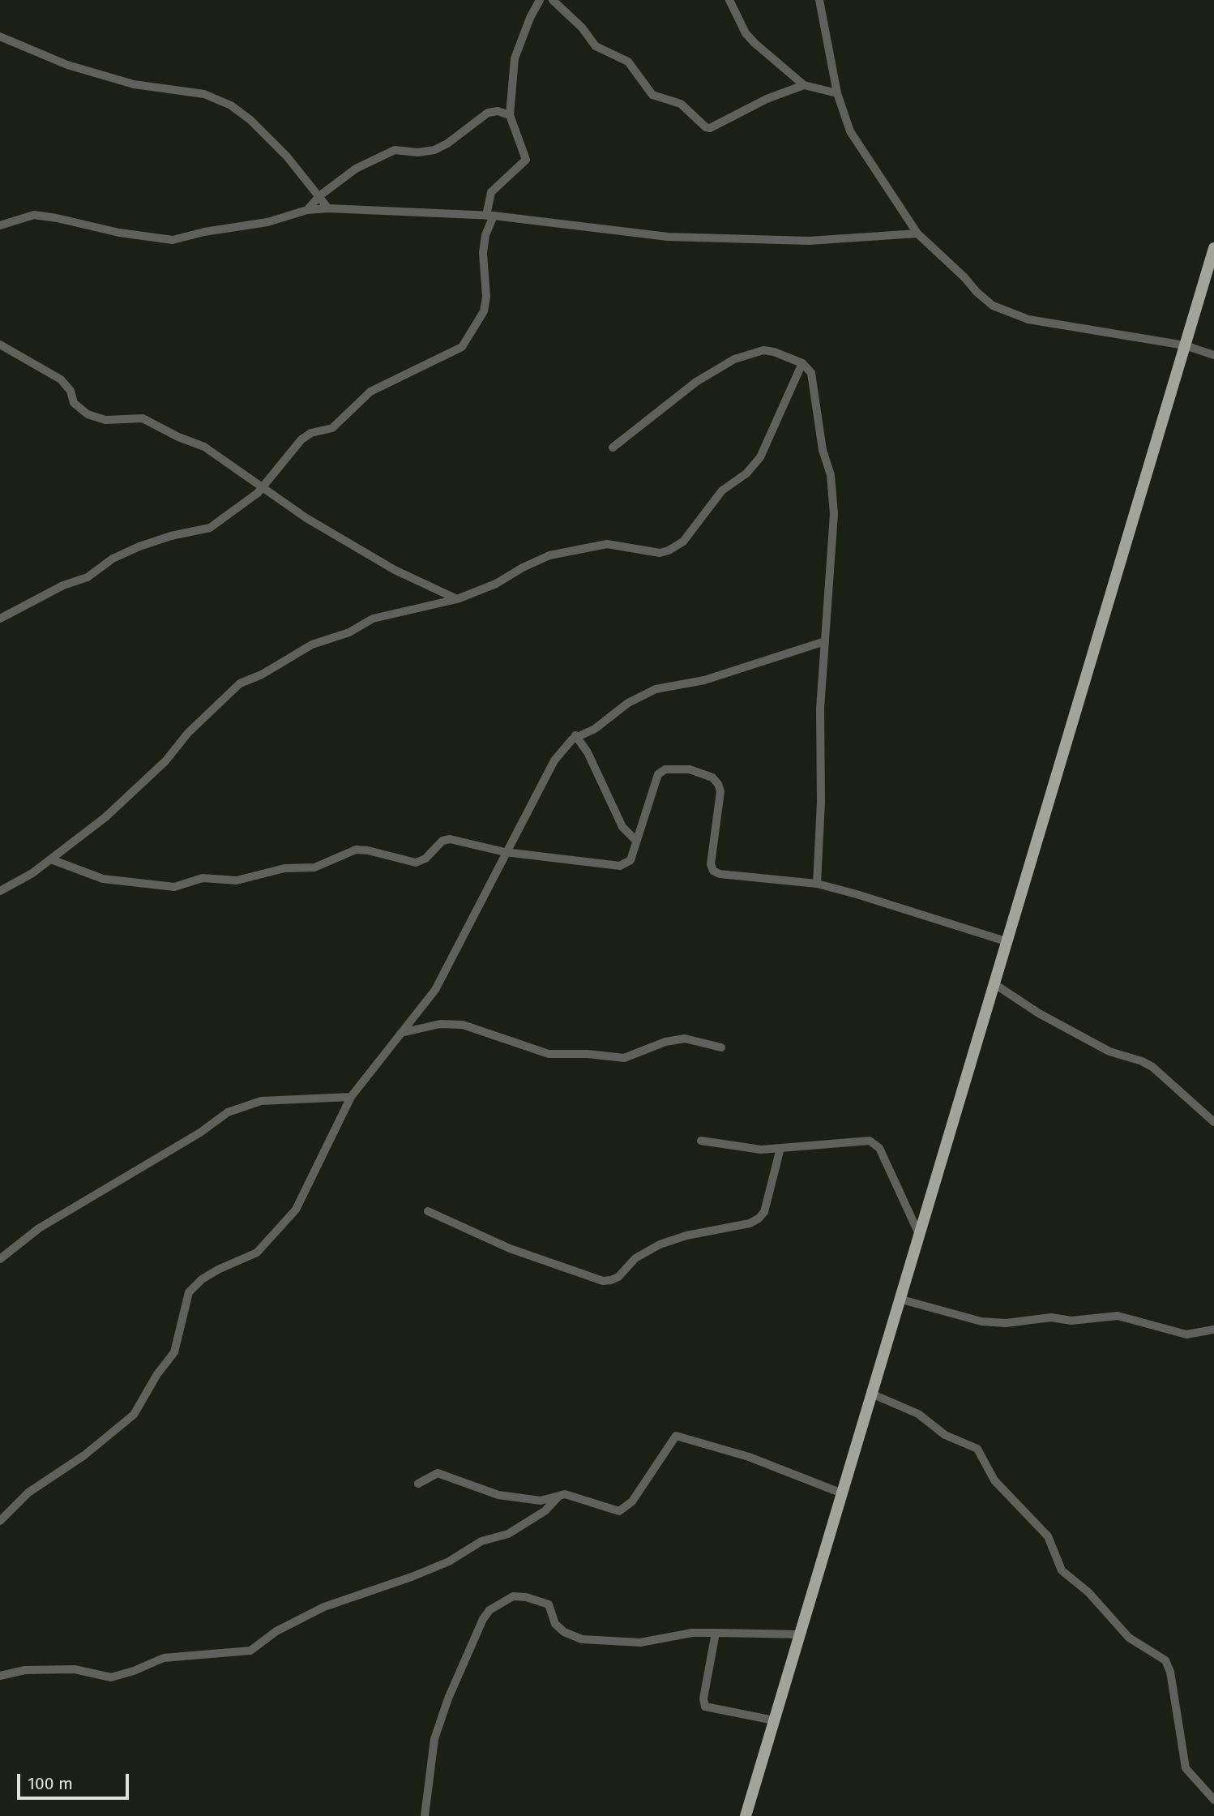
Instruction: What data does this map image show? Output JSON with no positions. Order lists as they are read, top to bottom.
{
  "scale_bar": "100 m"
}
